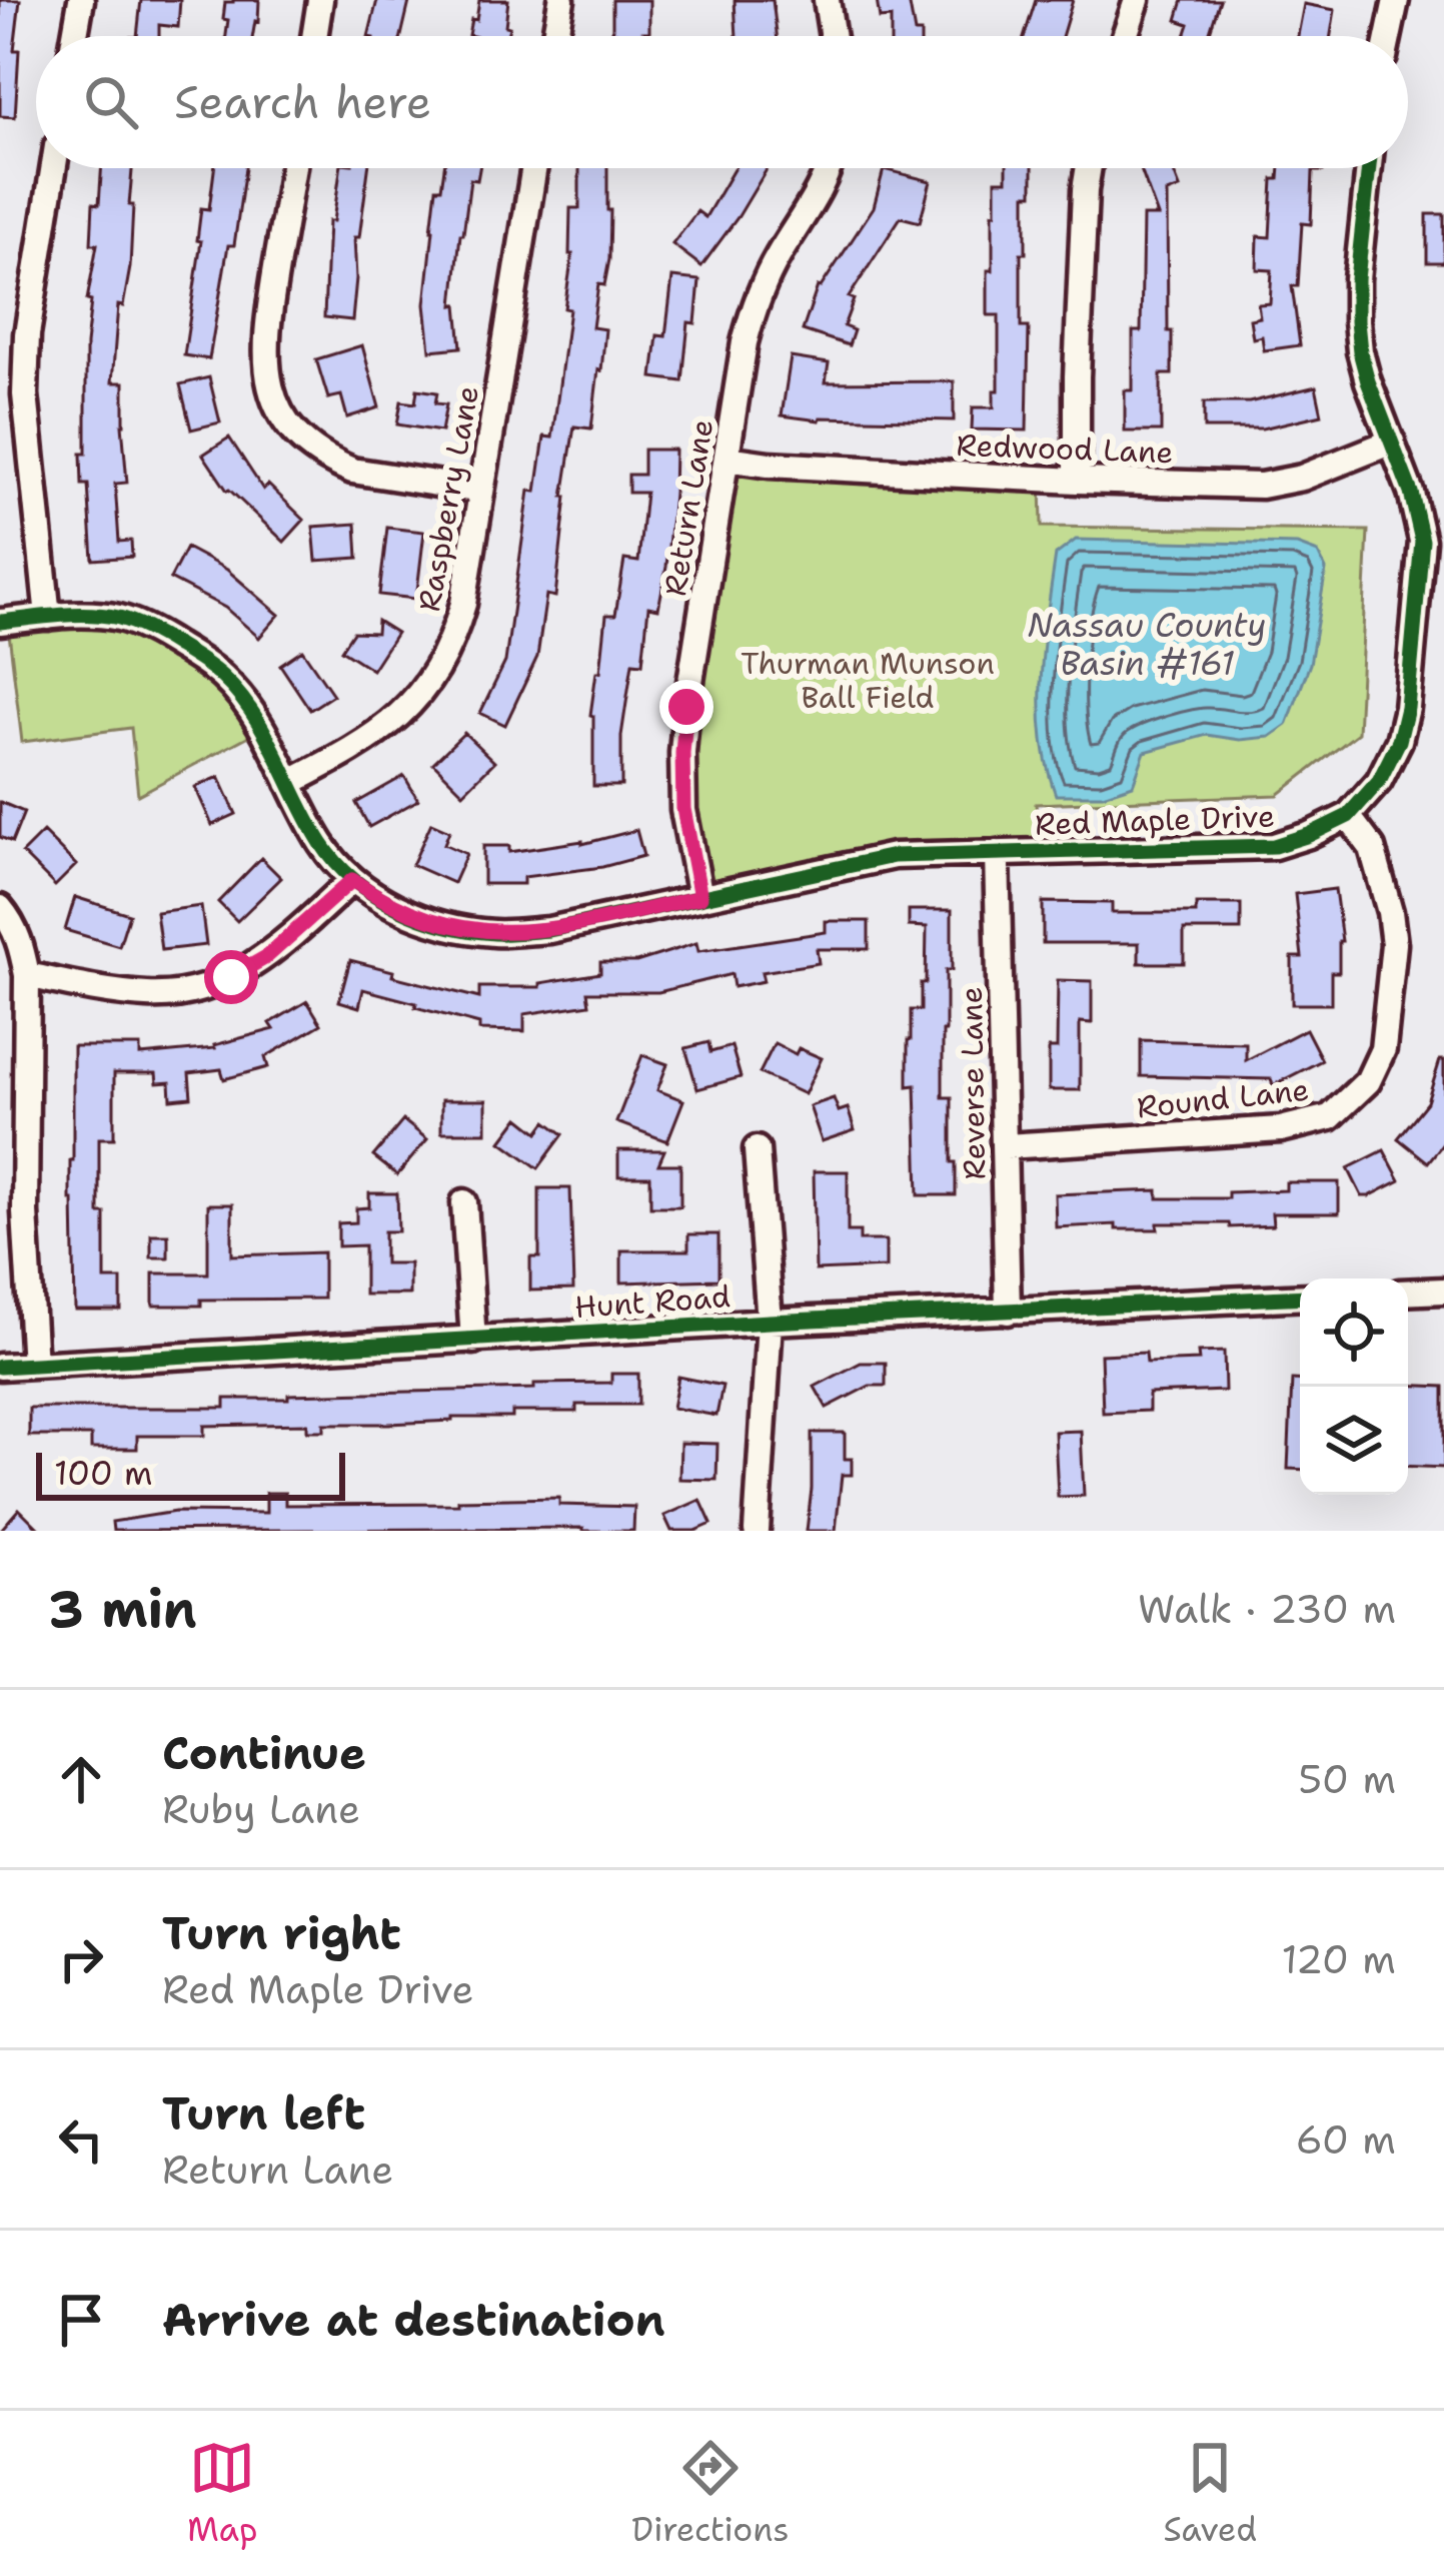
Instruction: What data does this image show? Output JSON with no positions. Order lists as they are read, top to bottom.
{
  "streets": {
    "street": [
      "Redwood Lane",
      "Raspberry Lane",
      "Return Lane",
      "Red Maple Drive",
      "Reverse Lane",
      "Round Lane",
      "Hunt Road"
    ]
  },
  "crossings": [
    ["Redwood Lane", "Return Lane"],
    ["Redwood Lane", "Red Maple Drive"],
    ["Return Lane", "Red Maple Drive"],
    ["Red Maple Drive", "Reverse Lane"],
    ["Red Maple Drive", "Round Lane"],
    ["Reverse Lane", "Round Lane"],
    ["Reverse Lane", "Hunt Road"]
  ],
  "water": ["Nassau County Basin #161"],
  "parks": ["Thurman Munson Ball Field"],
  "scale_bar": "100 m",
  "page": {
    "search": "Search here",
    "scale": "100 m",
    "heading": ["3 min", "Walk · 230 m"],
    "list": [
      ["Continue", "Ruby Lane", "50 m"],
      ["Turn right", "Red Maple Drive", "120 m"],
      ["Turn left", "Return Lane", "60 m"],
      "Arrive at destination"
    ],
    "nav": ["Map", "Directions", "Saved"]
  }
}
